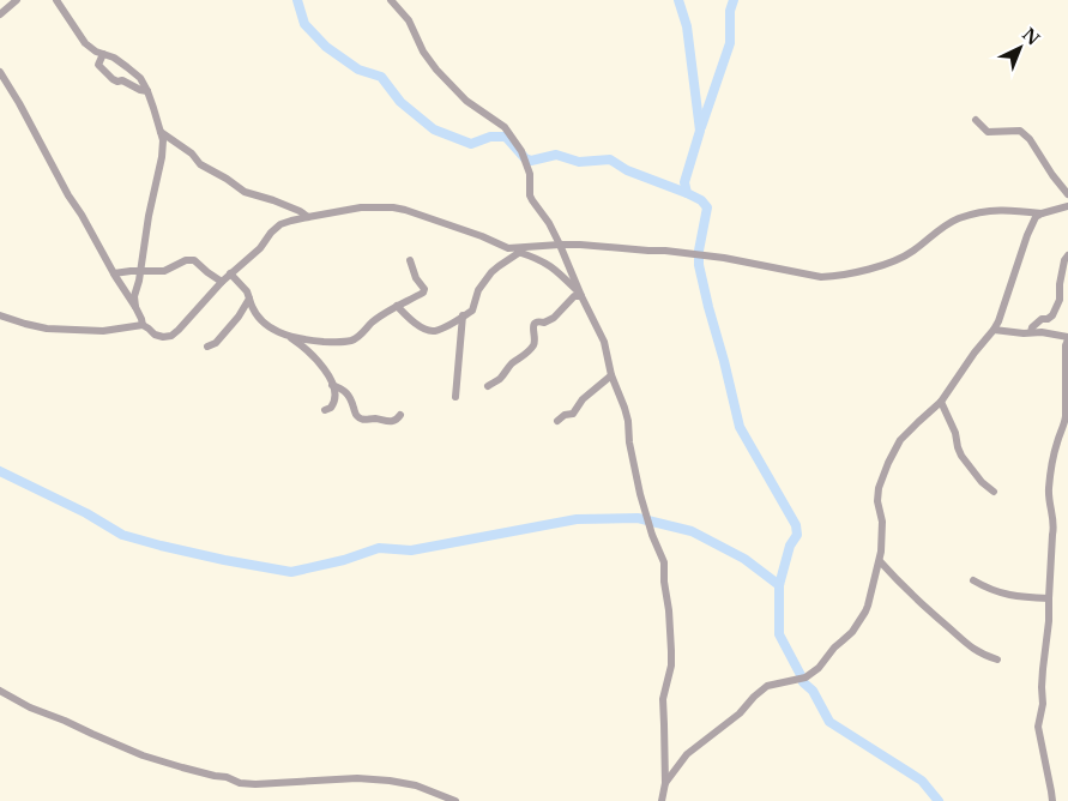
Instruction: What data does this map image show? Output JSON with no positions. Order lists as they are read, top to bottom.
{
  "north": "top right"
}
